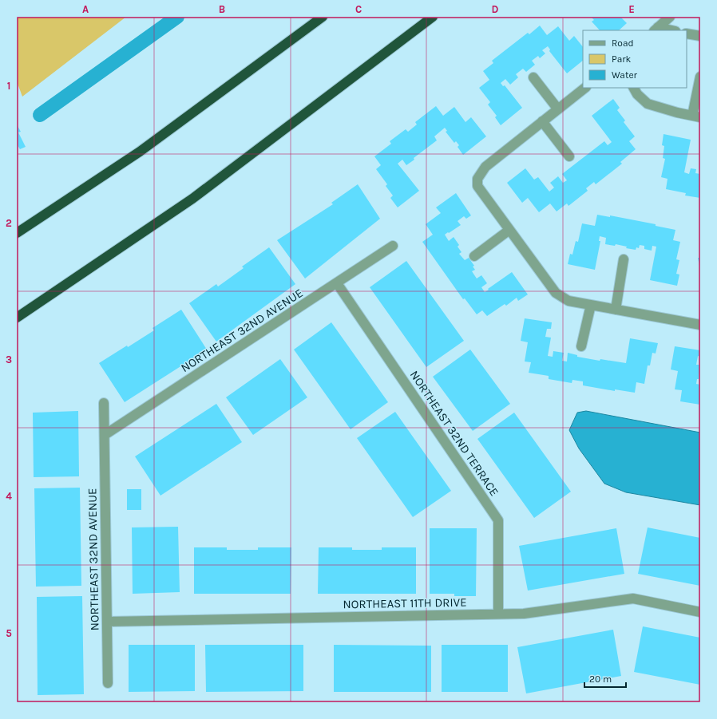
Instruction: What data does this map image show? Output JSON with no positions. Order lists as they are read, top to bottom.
{
  "streets": {
    "street": ["NORTHEAST 32ND AVENUE", "NORTHEAST 32ND TERRACE", "NORTHEAST 11TH DRIVE"]
  },
  "crossings": [
    ["NORTHEAST 32ND AVENUE", "NORTHEAST 32ND TERRACE"],
    ["NORTHEAST 32ND AVENUE", "NORTHEAST 11TH DRIVE"],
    ["NORTHEAST 32ND TERRACE", "NORTHEAST 11TH DRIVE"]
  ],
  "legend": ["Road", "Park", "Water"],
  "scale_bar": "20 m",
  "grid": {
    "columns": [
      "A",
      "B",
      "C",
      "D",
      "E"
    ],
    "rows": [
      "1",
      "2",
      "3",
      "4",
      "5"
    ]
  }
}
